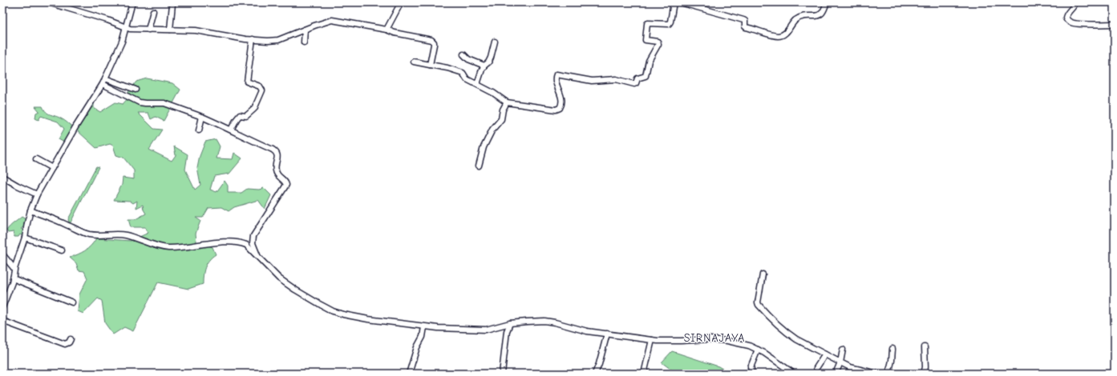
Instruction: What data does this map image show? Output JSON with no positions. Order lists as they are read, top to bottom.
{
  "districts": ["SIRNAJAYA"]
}
